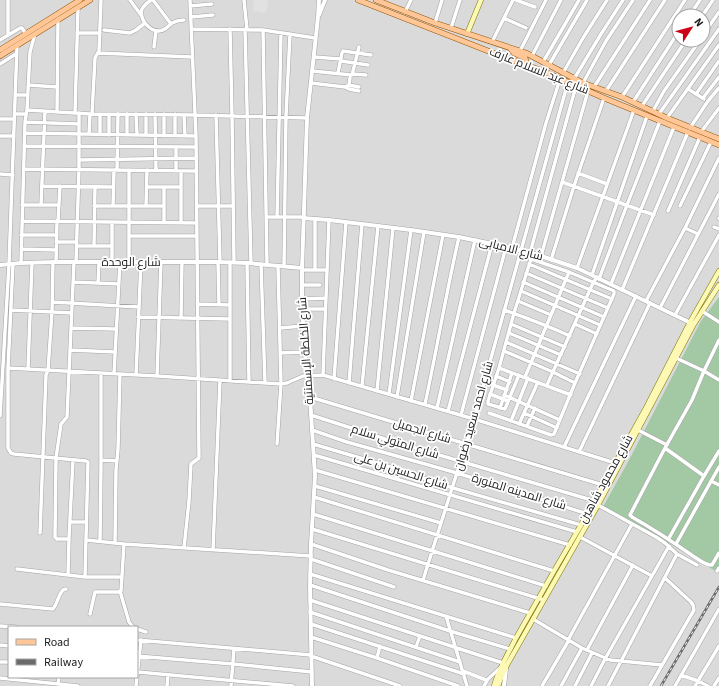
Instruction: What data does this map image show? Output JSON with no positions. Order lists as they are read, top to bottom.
{
  "streets": {
    "main road": ["شارع عبد السلام عارف", "شارع محمود شاهين"],
    "street": [
      "شارع الامبابى",
      "شارع الوحدة",
      "شارع الخلطة الإسمنتية",
      "شارع احمد سعيد رضوان",
      "شارع الجميل",
      "شارع المتولي سلام",
      "شارع الحسين بن على",
      "شارع المدينه المنورة"
    ]
  },
  "crossings": [
    ["شارع عبد السلام عارف", "شارع احمد سعيد رضوان"],
    ["شارع الامبابى", "شارع الخلطة الإسمنتية"],
    ["شارع الامبابى", "شارع احمد سعيد رضوان"],
    ["شارع الامبابى", "شارع محمود شاهين"],
    ["شارع الوحدة", "شارع الخلطة الإسمنتية"],
    ["شارع الخلطة الإسمنتية", "شارع الجميل"],
    ["شارع الخلطة الإسمنتية", "شارع المتولي سلام"],
    ["شارع الخلطة الإسمنتية", "شارع الحسين بن على"],
    ["شارع الخلطة الإسمنتية", "شارع المدينه المنورة"],
    ["شارع احمد سعيد رضوان", "شارع الجميل"],
    ["شارع احمد سعيد رضوان", "شارع المتولي سلام"],
    ["شارع احمد سعيد رضوان", "شارع الحسين بن على"],
    ["شارع احمد سعيد رضوان", "شارع المدينه المنورة"],
    ["شارع الجميل", "شارع محمود شاهين"],
    ["شارع المتولي سلام", "شارع محمود شاهين"],
    ["شارع الحسين بن على", "شارع محمود شاهين"],
    ["شارع محمود شاهين", "شارع المدينه المنورة"]
  ],
  "legend": ["Road", "Railway"],
  "north": "top right"
}
